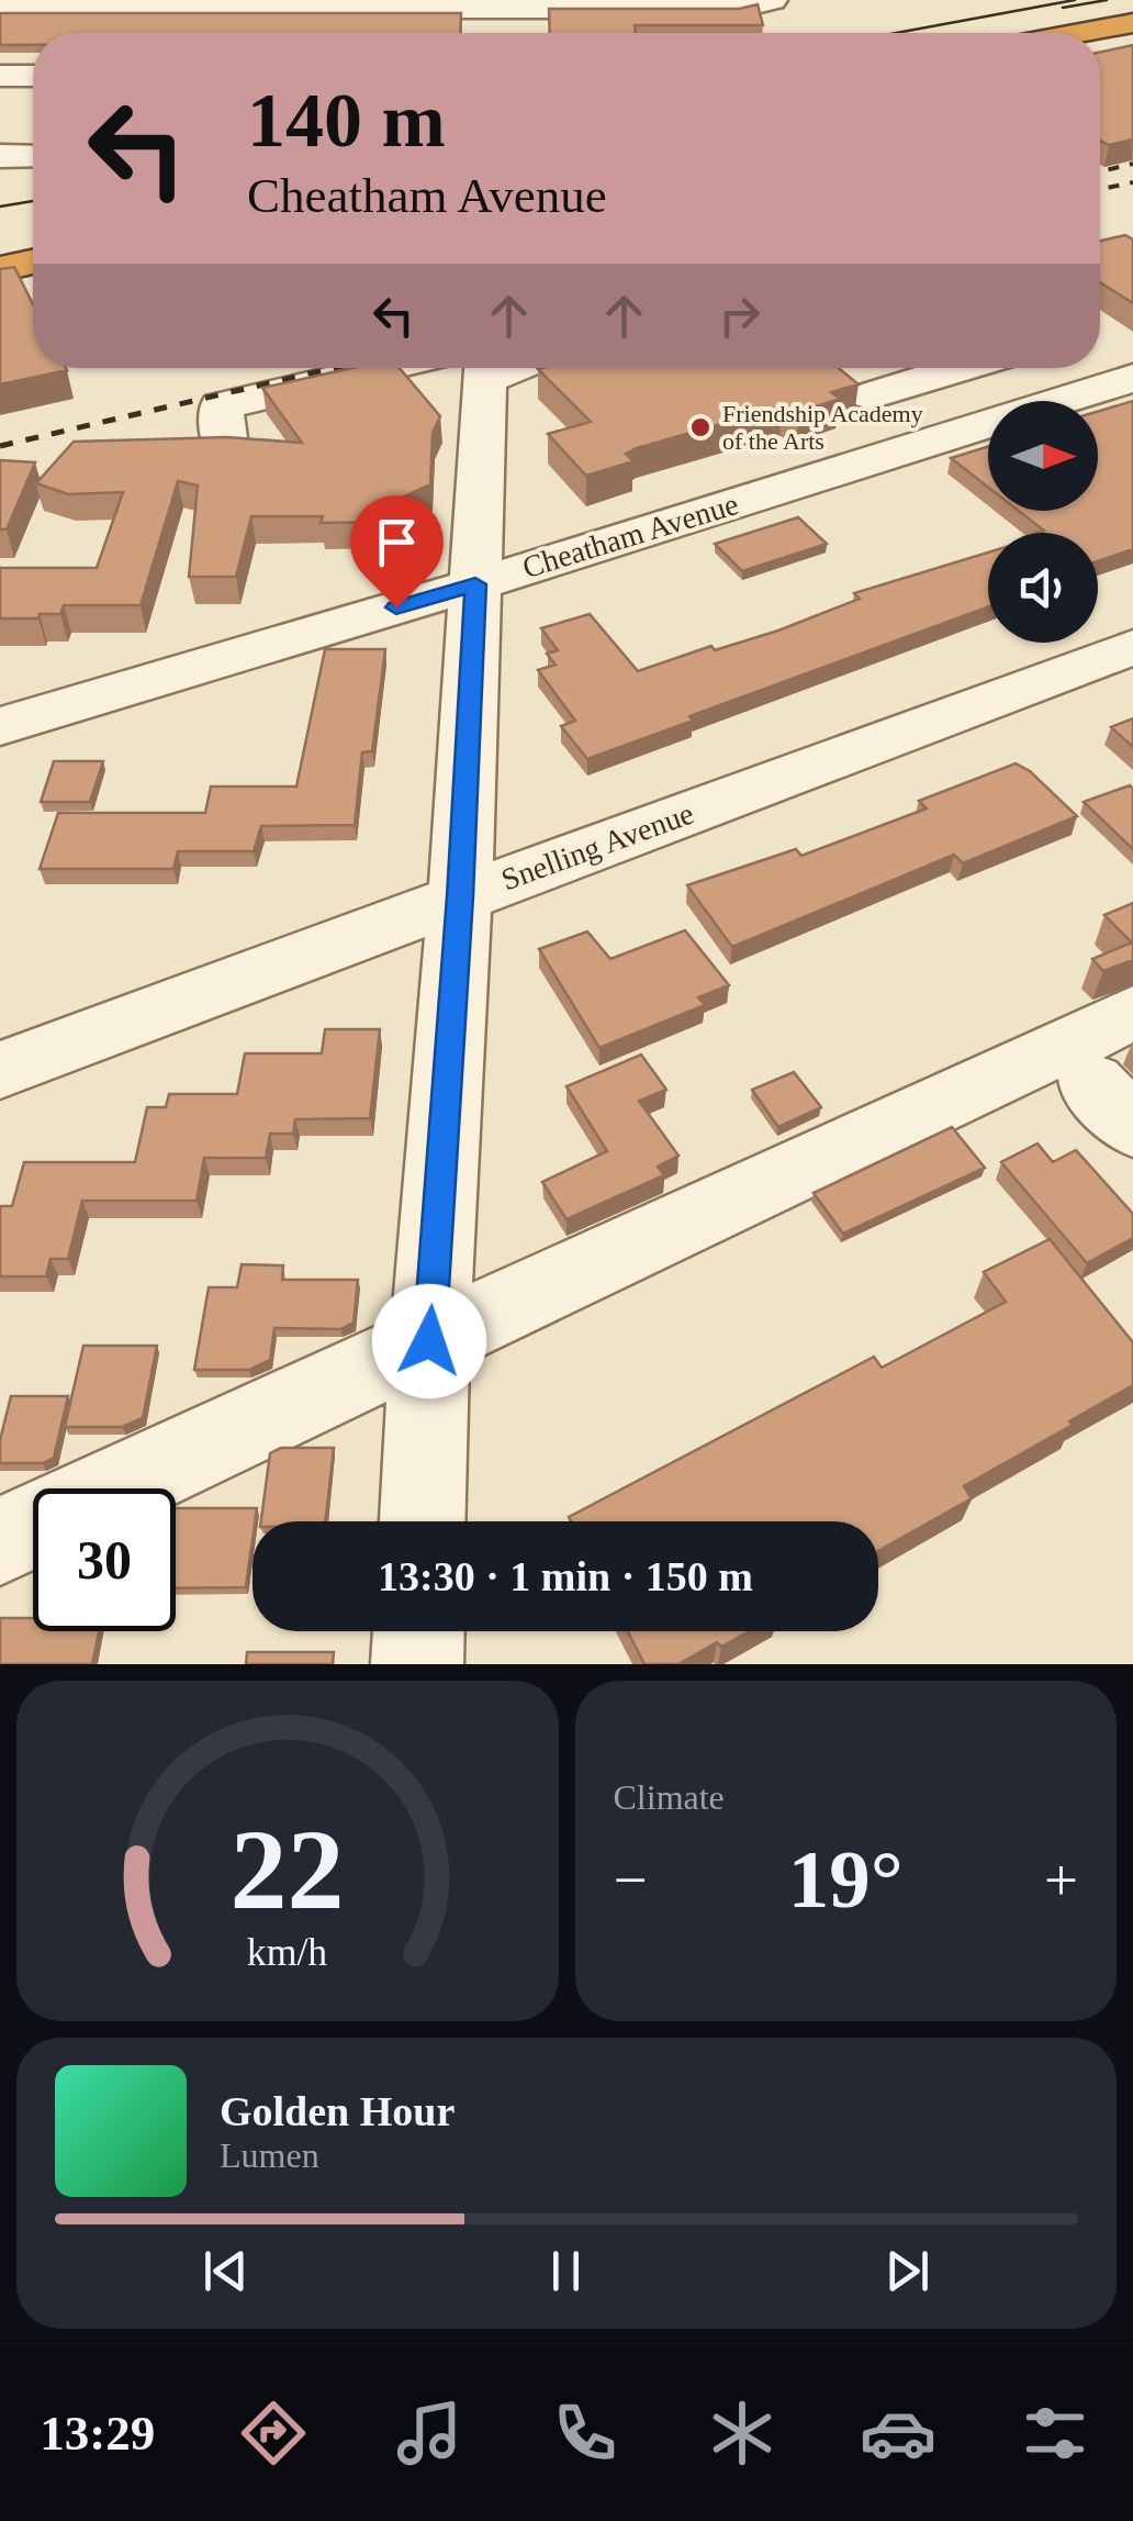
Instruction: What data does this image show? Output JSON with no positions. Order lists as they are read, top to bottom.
{
  "streets": {
    "street": ["Cheatham Avenue", "Snelling Avenue"]
  },
  "places": ["Friendship Academy of the Arts"],
  "north": "right",
  "page": {
    "turn": ["140 m", "Cheatham Avenue"],
    "limit": "30",
    "trip": "13:30 · 1 min · 150 m",
    "tile": "Climate",
    "heat": ["−", "19°", "+"],
    "song": ["Golden Hour", "Lumen"],
    "tabs": "13:29",
    "gauge": ["22", "km/h"]
  }
}
